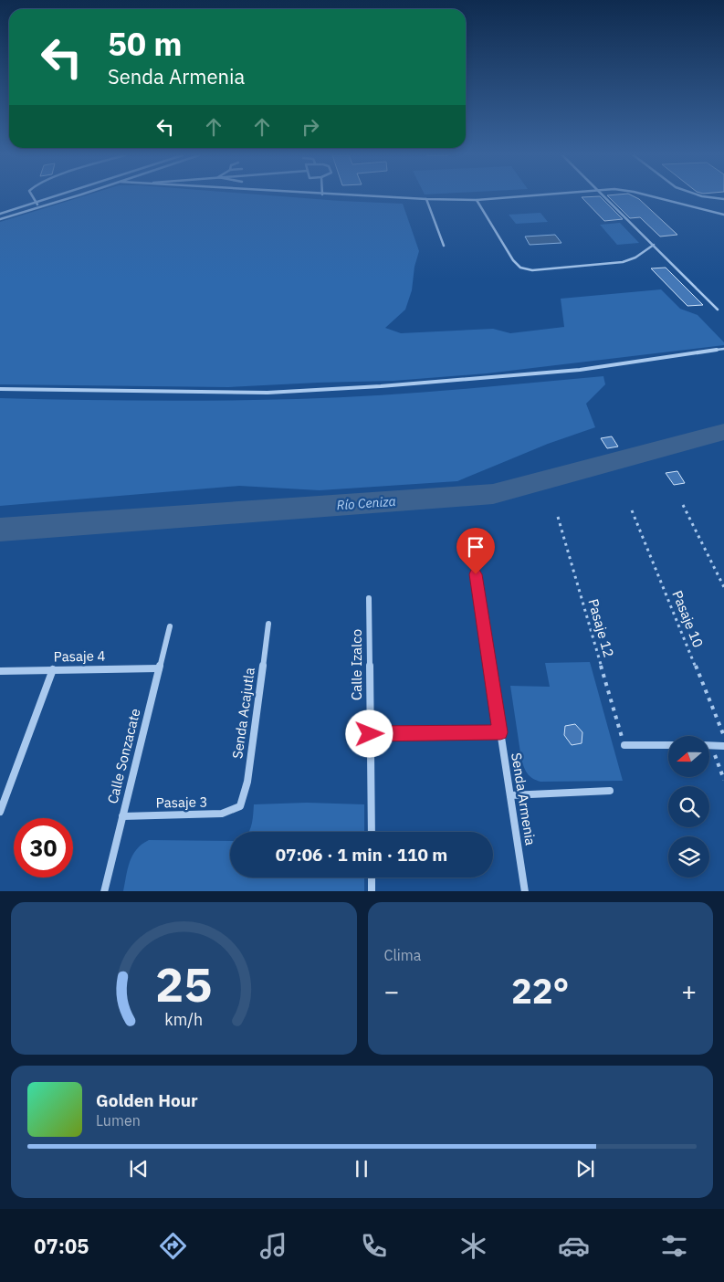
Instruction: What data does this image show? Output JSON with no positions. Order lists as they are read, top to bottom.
{
  "streets": {
    "street": [
      "Pasaje 4",
      "Calle Izalco",
      "Senda Acajutla",
      "Calle Sonzacate",
      "Senda Armenia",
      "Pasaje 3"
    ],
    "path": ["Pasaje 10", "Pasaje 12"]
  },
  "crossings": [
    ["Pasaje 4", "Calle Sonzacate"],
    ["Senda Acajutla", "Pasaje 3"],
    ["Calle Sonzacate", "Pasaje 3"]
  ],
  "water": ["Río Ceniza"],
  "north": "left",
  "page": {
    "turn": ["50 m", "Senda Armenia"],
    "limit": "30",
    "trip": "07:06 · 1 min · 110 m",
    "tile": "Clima",
    "heat": ["−", "22°", "+"],
    "song": ["Golden Hour", "Lumen"],
    "tabs": "07:05",
    "gauge": ["25", "km/h"]
  }
}
